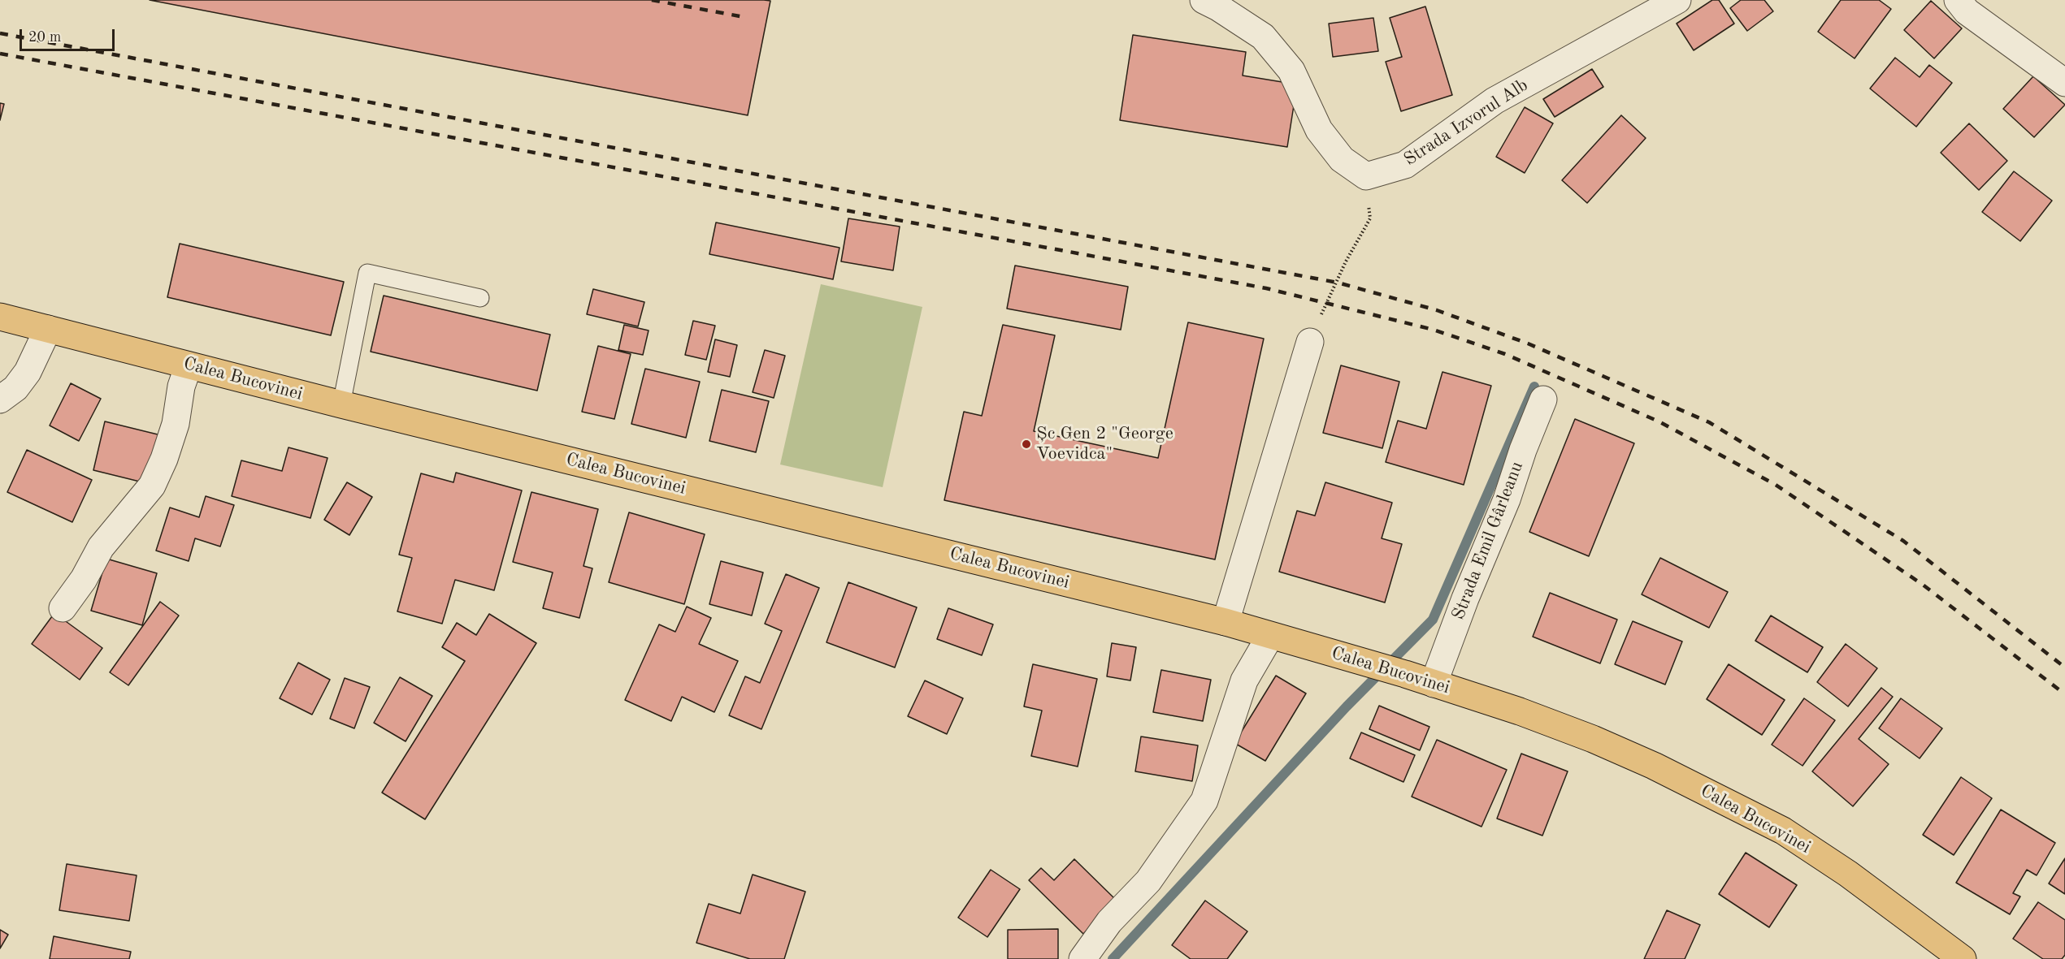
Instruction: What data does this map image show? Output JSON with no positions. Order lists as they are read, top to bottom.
{
  "streets": {
    "highway": ["Calea Bucovinei"],
    "street": ["Strada Izvorul Alb", "Strada Emil Gârleanu"]
  },
  "crossings": [
    ["Calea Bucovinei", "Strada Emil Gârleanu"]
  ],
  "places": ["Șc Gen 2 \"George Voevidca\""],
  "scale_bar": "20 m"
}
